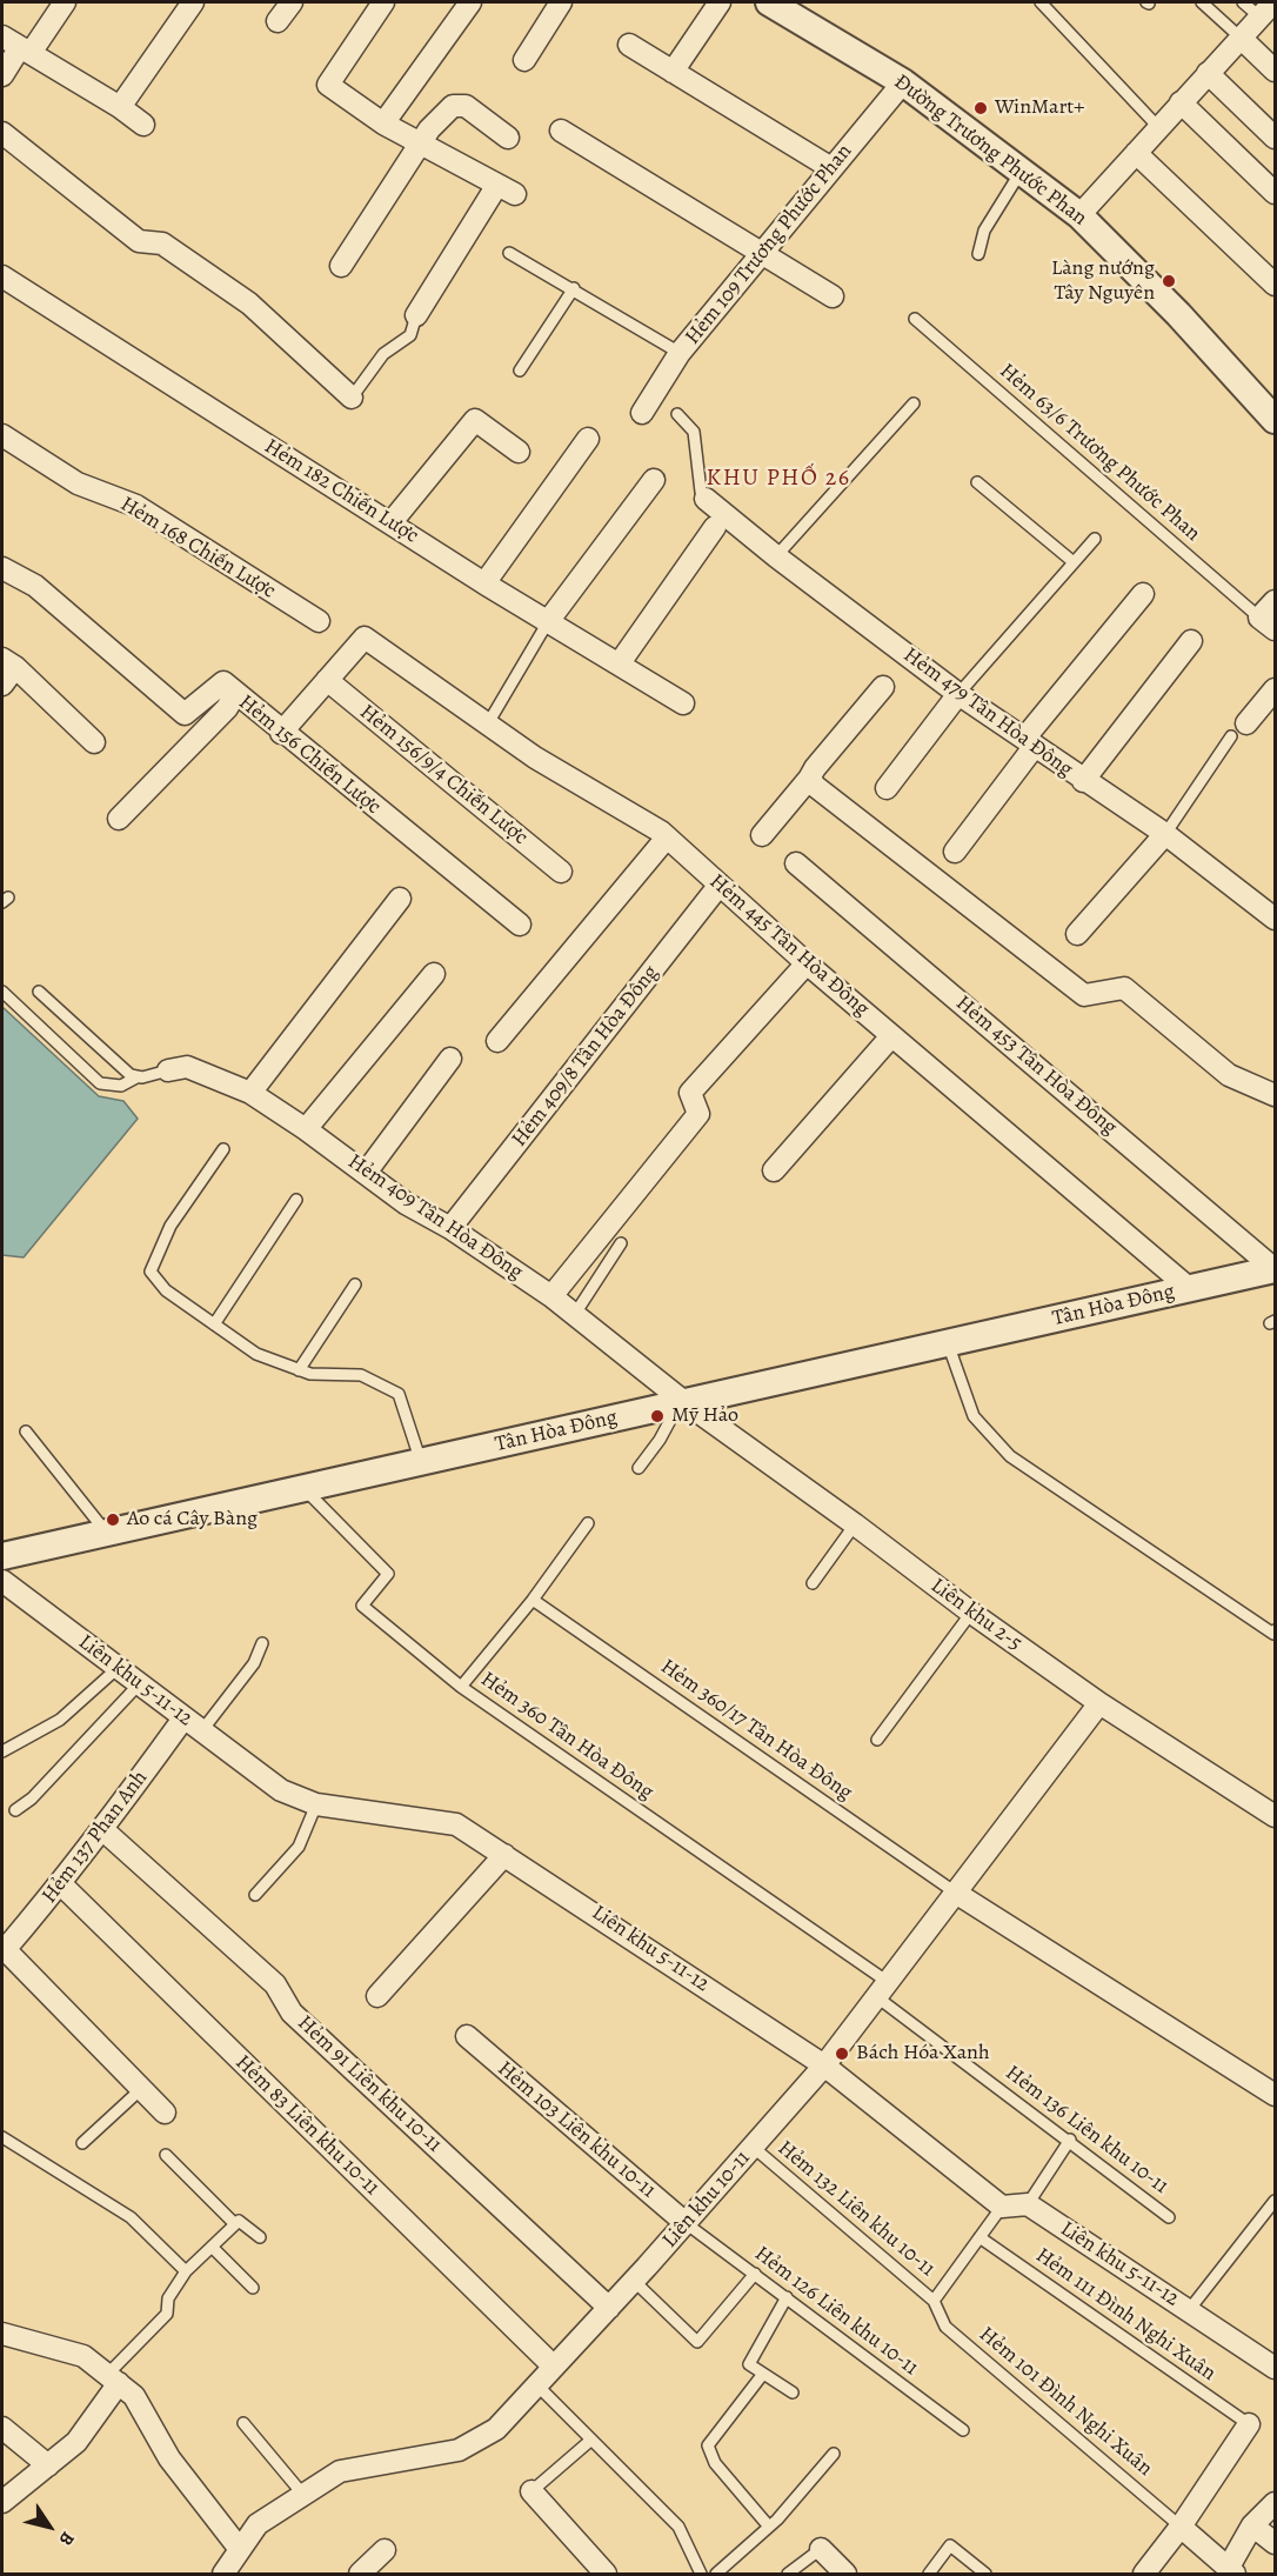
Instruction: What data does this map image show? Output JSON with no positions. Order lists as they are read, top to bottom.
{
  "streets": {
    "street": [
      "Đường Trương Phước Phan",
      "Hẻm 109 Trương Phước Phan",
      "Hẻm 182 Chiến Lược",
      "Hẻm 168 Chiến Lược",
      "Hẻm 479 Tân Hòa Đông",
      "Hẻm 156 Chiến Lược",
      "Hẻm 156/9/4 Chiến Lược",
      "Hẻm 445 Tân Hòa Đông",
      "Hẻm 409/8 Tân Hòa Đông",
      "Hẻm 453 Tân Hòa Đông",
      "Hẻm 409 Tân Hòa Đông",
      "Tân Hòa Đông",
      "Liên khu 2-5",
      "Liên khu 5-11-12",
      "Hẻm 137 Phan Anh",
      "Hẻm 91 Liên khu 10-11",
      "Hẻm 83 Liên khu 10-11",
      "Hẻm 103 Liên khu 10-11",
      "Liên khu 10-11"
    ],
    "lane": [
      "Hẻm 63/6 Trương Phước Phan",
      "Hẻm 360/17 Tân Hòa Đông",
      "Hẻm 360 Tân Hòa Đông",
      "Hẻm 136 Liên khu 10-11",
      "Hẻm 132 Liên khu 10-11",
      "Hẻm 126 Liên khu 10-11",
      "Hẻm 111 Đình Nghi Xuân",
      "Hẻm 101 Đình Nghi Xuân"
    ]
  },
  "crossings": [
    ["Đường Trương Phước Phan", "Hẻm 109 Trương Phước Phan"],
    ["Hẻm 156/9/4 Chiến Lược", "Hẻm 445 Tân Hòa Đông"],
    ["Hẻm 445 Tân Hòa Đông", "Hẻm 409/8 Tân Hòa Đông"],
    ["Hẻm 445 Tân Hòa Đông", "Tân Hòa Đông"],
    ["Hẻm 409/8 Tân Hòa Đông", "Hẻm 409 Tân Hòa Đông"],
    ["Hẻm 453 Tân Hòa Đông", "Tân Hòa Đông"],
    ["Hẻm 409 Tân Hòa Đông", "Tân Hòa Đông"],
    ["Hẻm 409 Tân Hòa Đông", "Liên khu 2-5"],
    ["Tân Hòa Đông", "Liên khu 2-5"],
    ["Tân Hòa Đông", "Hẻm 360 Tân Hòa Đông"],
    ["Liên khu 2-5", "Liên khu 10-11"],
    ["Liên khu 5-11-12", "Hẻm 137 Phan Anh"],
    ["Liên khu 5-11-12", "Liên khu 10-11"],
    ["Hẻm 360/17 Tân Hòa Đông", "Liên khu 10-11"],
    ["Hẻm 360 Tân Hòa Đông", "Hẻm 136 Liên khu 10-11"],
    ["Hẻm 360 Tân Hòa Đông", "Liên khu 10-11"],
    ["Hẻm 137 Phan Anh", "Hẻm 91 Liên khu 10-11"],
    ["Hẻm 137 Phan Anh", "Hẻm 83 Liên khu 10-11"],
    ["Hẻm 91 Liên khu 10-11", "Liên khu 10-11"],
    ["Hẻm 83 Liên khu 10-11", "Liên khu 10-11"],
    ["Hẻm 103 Liên khu 10-11", "Liên khu 10-11"],
    ["Hẻm 103 Liên khu 10-11", "Hẻm 126 Liên khu 10-11"],
    ["Hẻm 136 Liên khu 10-11", "Liên khu 10-11"],
    ["Liên khu 10-11", "Hẻm 132 Liên khu 10-11"],
    ["Liên khu 10-11", "Hẻm 126 Liên khu 10-11"],
    ["Hẻm 132 Liên khu 10-11", "Hẻm 101 Đình Nghi Xuân"]
  ],
  "districts": ["KHU PHỐ 26"],
  "places": [
    "WinMart+",
    "Làng nướng Tây Nguyên",
    "Mỹ Hảo",
    "Ao cá Cây Bàng",
    "Bách Hóa Xanh"
  ],
  "north": "bottom right"
}
